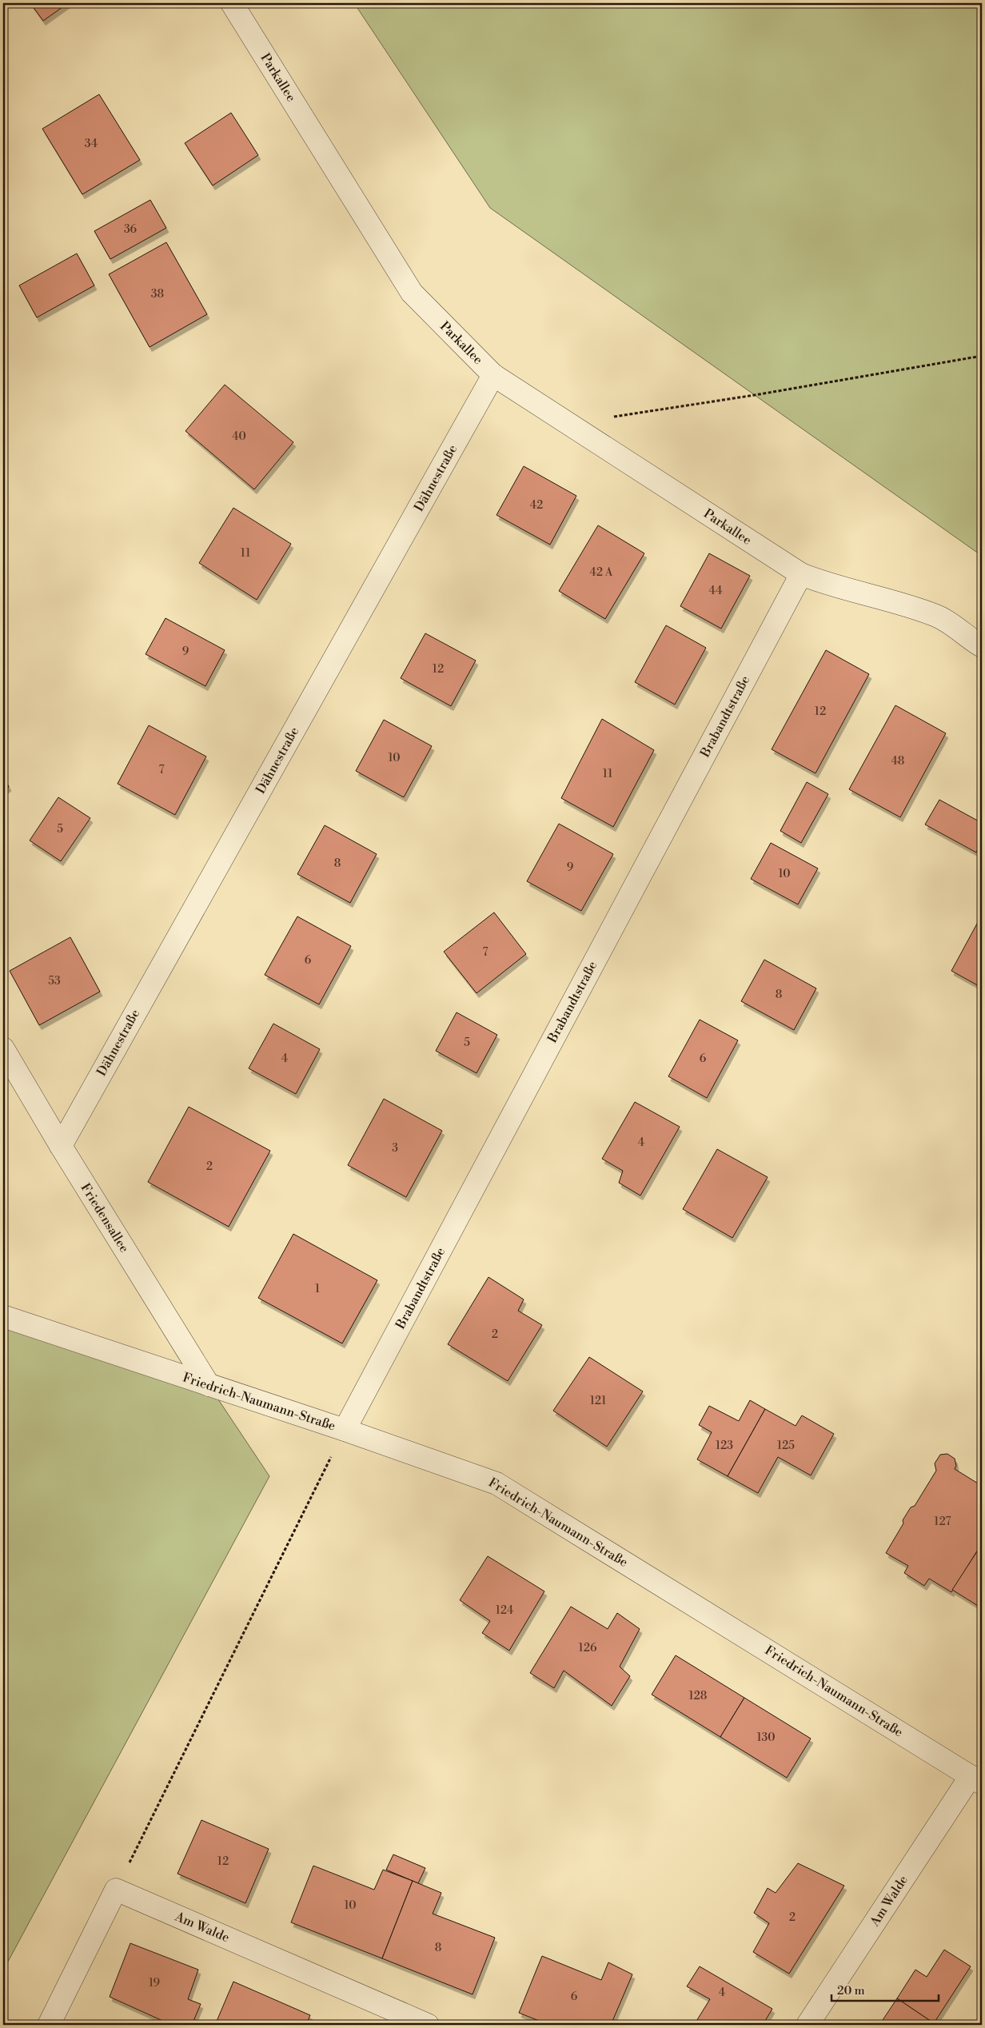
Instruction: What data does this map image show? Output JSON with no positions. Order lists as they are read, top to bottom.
{
  "streets": {
    "street": [
      "Parkallee",
      "Dähnestraße",
      "Brabandtstraße",
      "Friedensallee",
      "Friedrich-Naumann-Straße",
      "Am Walde"
    ]
  },
  "crossings": [
    ["Parkallee", "Dähnestraße"],
    ["Parkallee", "Brabandtstraße"],
    ["Dähnestraße", "Friedensallee"],
    ["Brabandtstraße", "Friedrich-Naumann-Straße"],
    ["Friedensallee", "Friedrich-Naumann-Straße"],
    ["Friedrich-Naumann-Straße", "Am Walde"]
  ],
  "house_numbers": [
    "34",
    "36",
    "38",
    "40",
    "42",
    "11",
    "42 A",
    "44",
    "9",
    "12",
    "12",
    "10",
    "48",
    "7",
    "11",
    "5",
    "8",
    "9",
    "10",
    "7",
    "6",
    "53",
    "8",
    "5",
    "4",
    "6",
    "4",
    "3",
    "2",
    "1",
    "2",
    "121",
    "123",
    "125",
    "127",
    "124",
    "126",
    "128",
    "130",
    "12",
    "10",
    "2",
    "8",
    "19",
    "4",
    "6"
  ],
  "scale_bar": "20 m"
}
